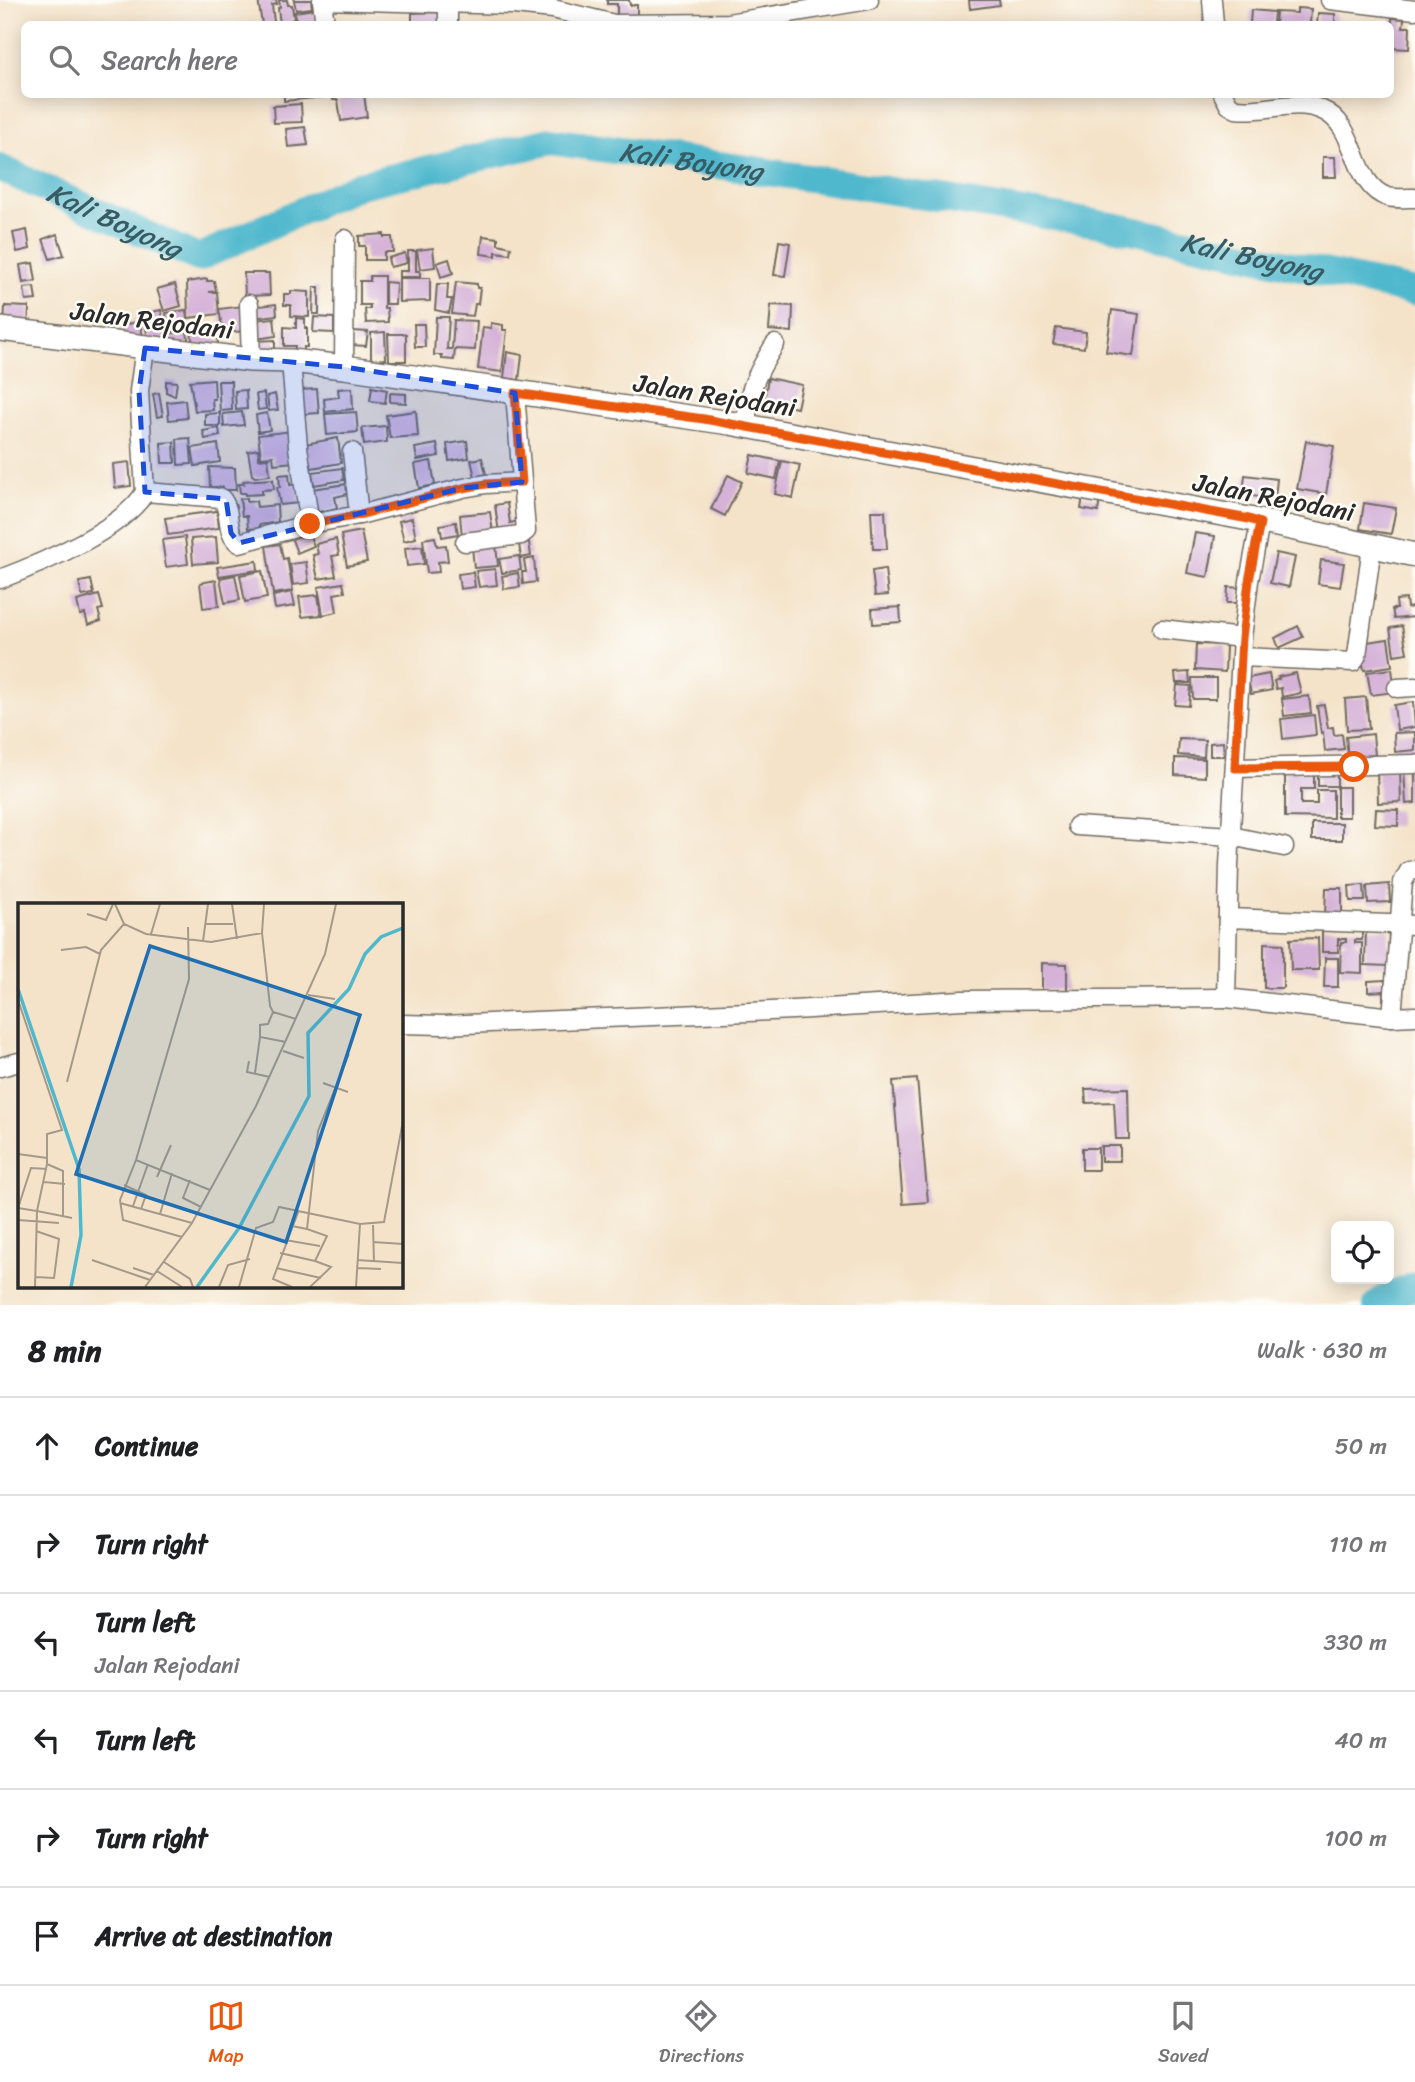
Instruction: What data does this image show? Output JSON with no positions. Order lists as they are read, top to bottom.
{
  "streets": {
    "main road": ["Jalan Rejodani"]
  },
  "water": ["Kali Boyong"],
  "page": {
    "search": "Search here",
    "heading": ["8 min", "Walk · 630 m"],
    "list": [
      ["Continue", "50 m"],
      ["Turn right", "110 m"],
      ["Turn left", "Jalan Rejodani", "330 m"],
      ["Turn left", "40 m"],
      ["Turn right", "100 m"],
      "Arrive at destination"
    ],
    "nav": ["Map", "Directions", "Saved"]
  }
}
